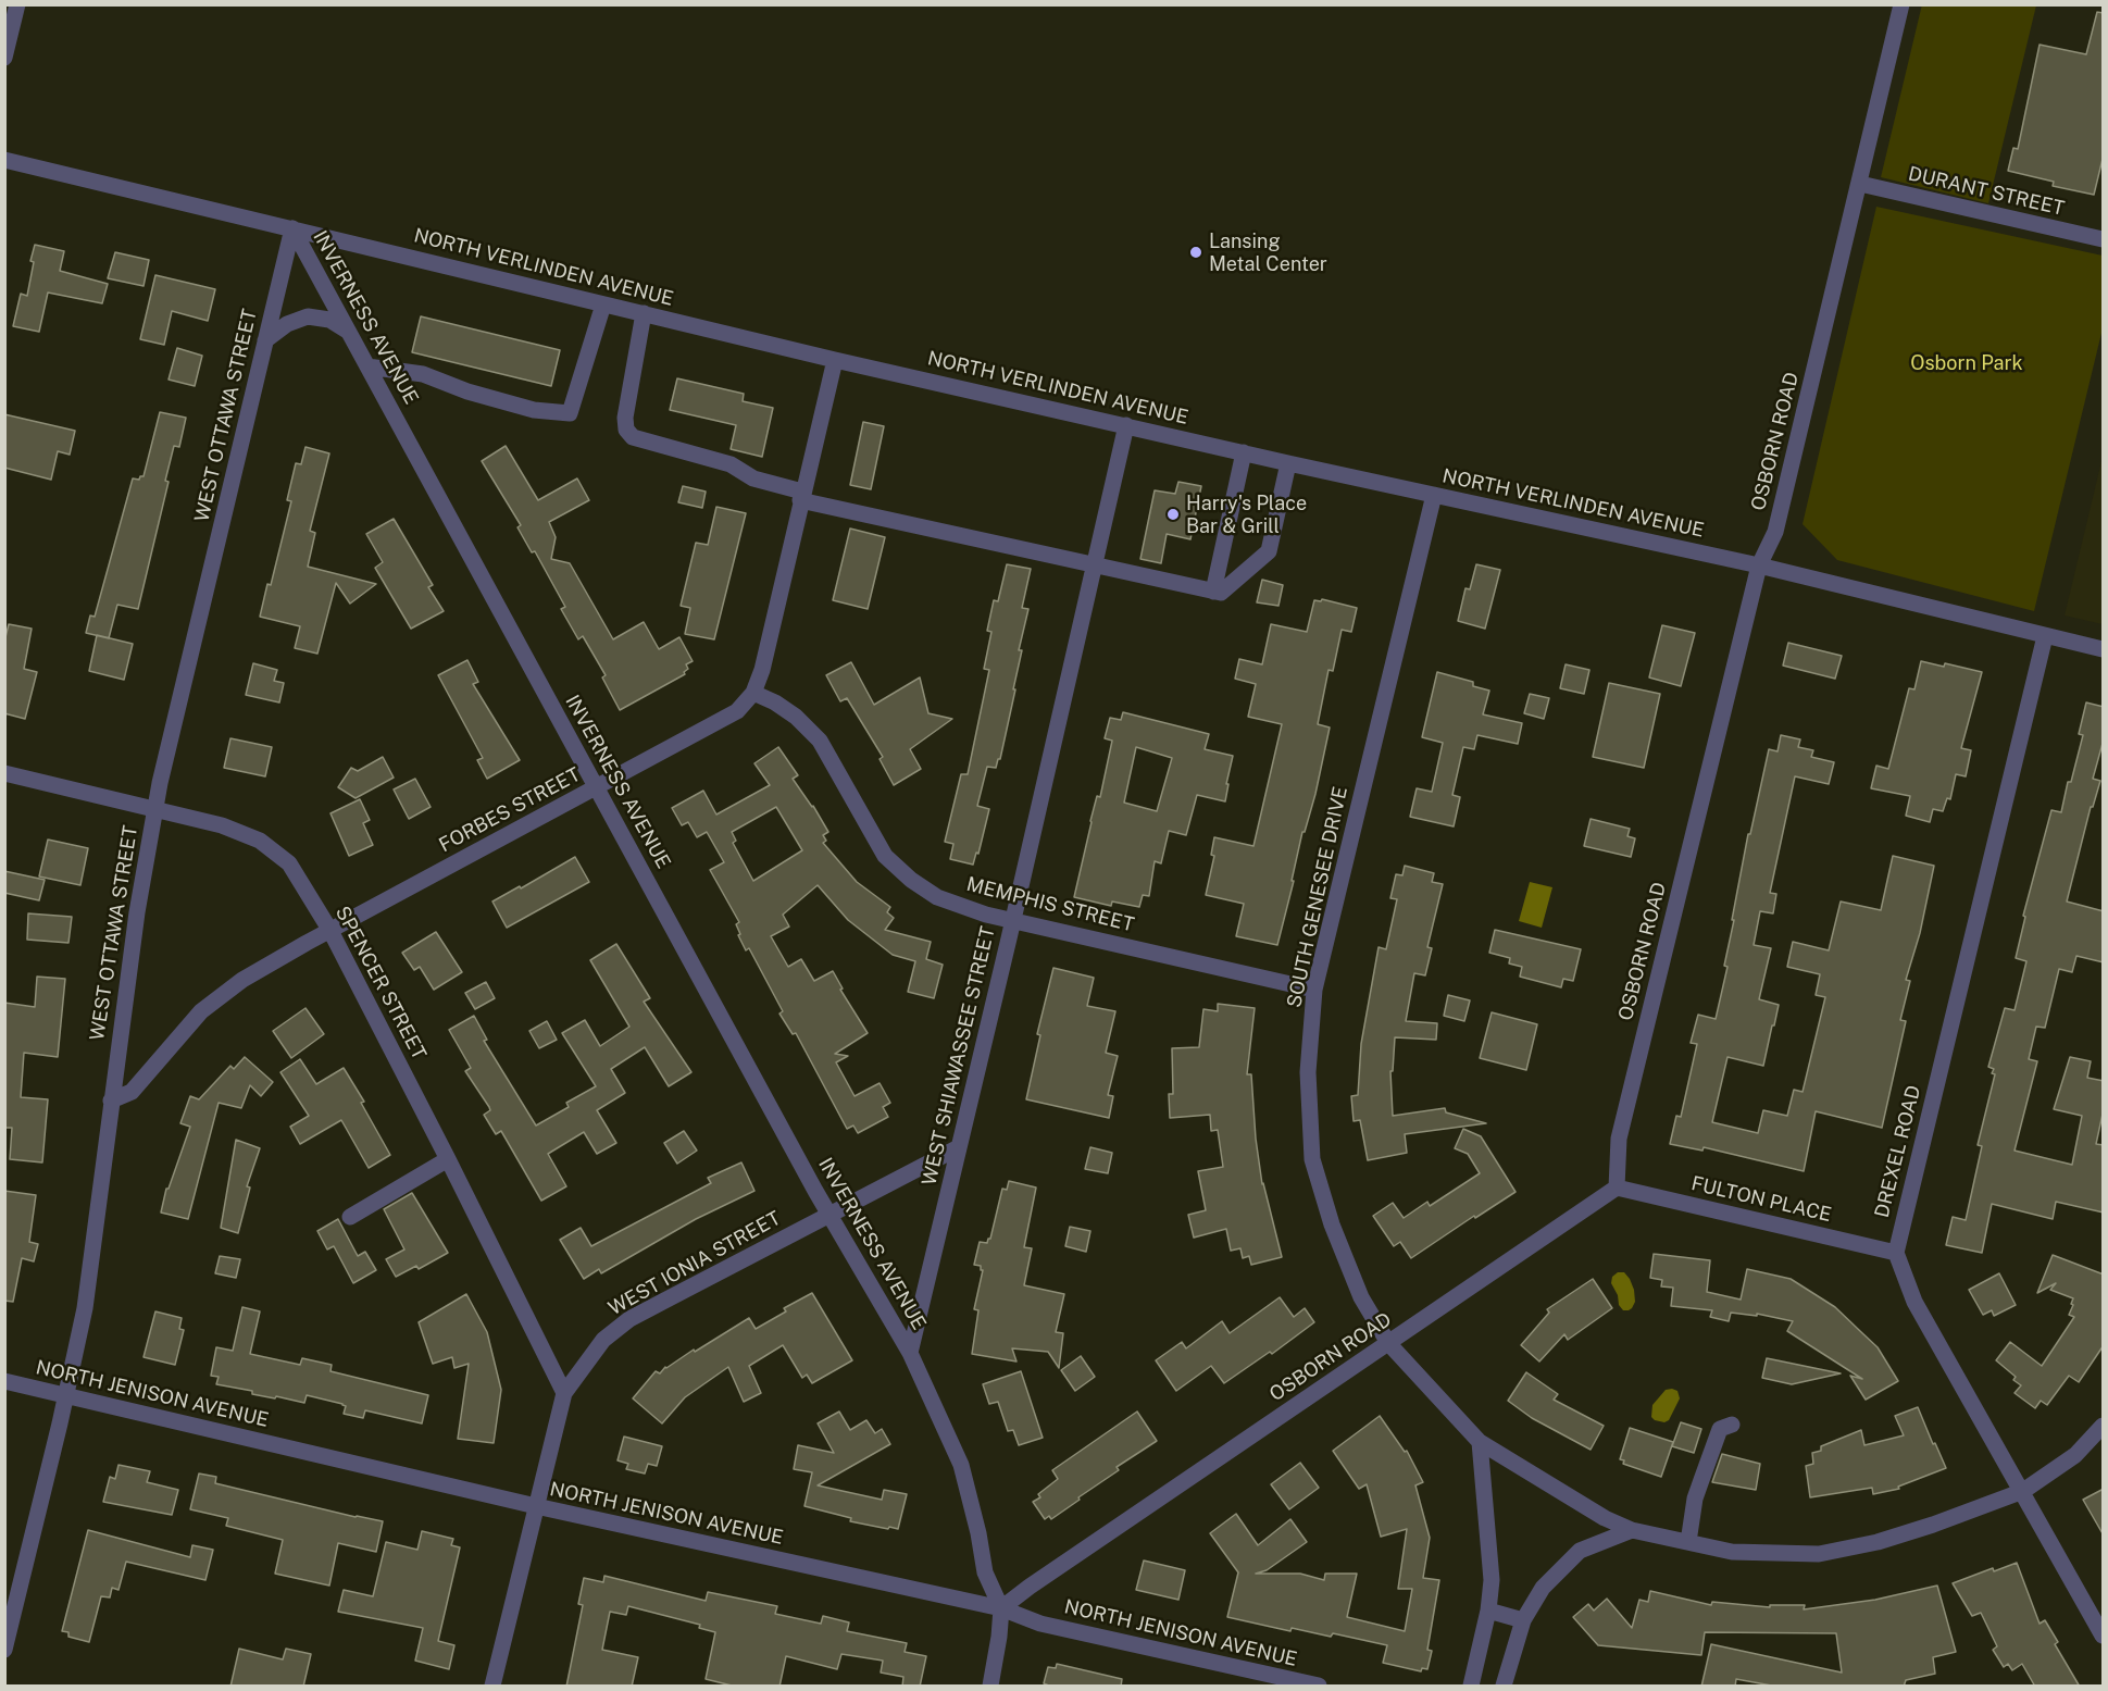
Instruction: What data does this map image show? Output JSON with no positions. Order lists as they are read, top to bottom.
{
  "streets": {
    "street": [
      "DURANT STREET",
      "NORTH VERLINDEN AVENUE",
      "INVERNESS AVENUE",
      "WEST OTTAWA STREET",
      "OSBORN ROAD",
      "FORBES STREET",
      "SOUTH GENESEE DRIVE",
      "MEMPHIS STREET",
      "SPENCER STREET",
      "WEST SHIAWASSEE STREET",
      "DREXEL ROAD",
      "FULTON PLACE",
      "WEST IONIA STREET",
      "NORTH JENISON AVENUE"
    ]
  },
  "crossings": [
    ["DURANT STREET", "OSBORN ROAD"],
    ["NORTH VERLINDEN AVENUE", "INVERNESS AVENUE"],
    ["NORTH VERLINDEN AVENUE", "WEST OTTAWA STREET"],
    ["NORTH VERLINDEN AVENUE", "OSBORN ROAD"],
    ["NORTH VERLINDEN AVENUE", "FORBES STREET"],
    ["NORTH VERLINDEN AVENUE", "SOUTH GENESEE DRIVE"],
    ["NORTH VERLINDEN AVENUE", "WEST SHIAWASSEE STREET"],
    ["NORTH VERLINDEN AVENUE", "DREXEL ROAD"],
    ["INVERNESS AVENUE", "WEST OTTAWA STREET"],
    ["INVERNESS AVENUE", "FORBES STREET"],
    ["INVERNESS AVENUE", "WEST SHIAWASSEE STREET"],
    ["INVERNESS AVENUE", "WEST IONIA STREET"],
    ["WEST OTTAWA STREET", "FORBES STREET"],
    ["WEST OTTAWA STREET", "SPENCER STREET"],
    ["WEST OTTAWA STREET", "NORTH JENISON AVENUE"],
    ["OSBORN ROAD", "SOUTH GENESEE DRIVE"],
    ["OSBORN ROAD", "FULTON PLACE"],
    ["OSBORN ROAD", "NORTH JENISON AVENUE"],
    ["FORBES STREET", "MEMPHIS STREET"],
    ["FORBES STREET", "SPENCER STREET"],
    ["SOUTH GENESEE DRIVE", "MEMPHIS STREET"],
    ["MEMPHIS STREET", "WEST SHIAWASSEE STREET"],
    ["SPENCER STREET", "WEST IONIA STREET"],
    ["WEST SHIAWASSEE STREET", "WEST IONIA STREET"],
    ["DREXEL ROAD", "FULTON PLACE"],
    ["WEST IONIA STREET", "NORTH JENISON AVENUE"]
  ],
  "parks": ["Osborn Park"],
  "places": ["Lansing Metal Center", "Harry's Place Bar & Grill"]
}
